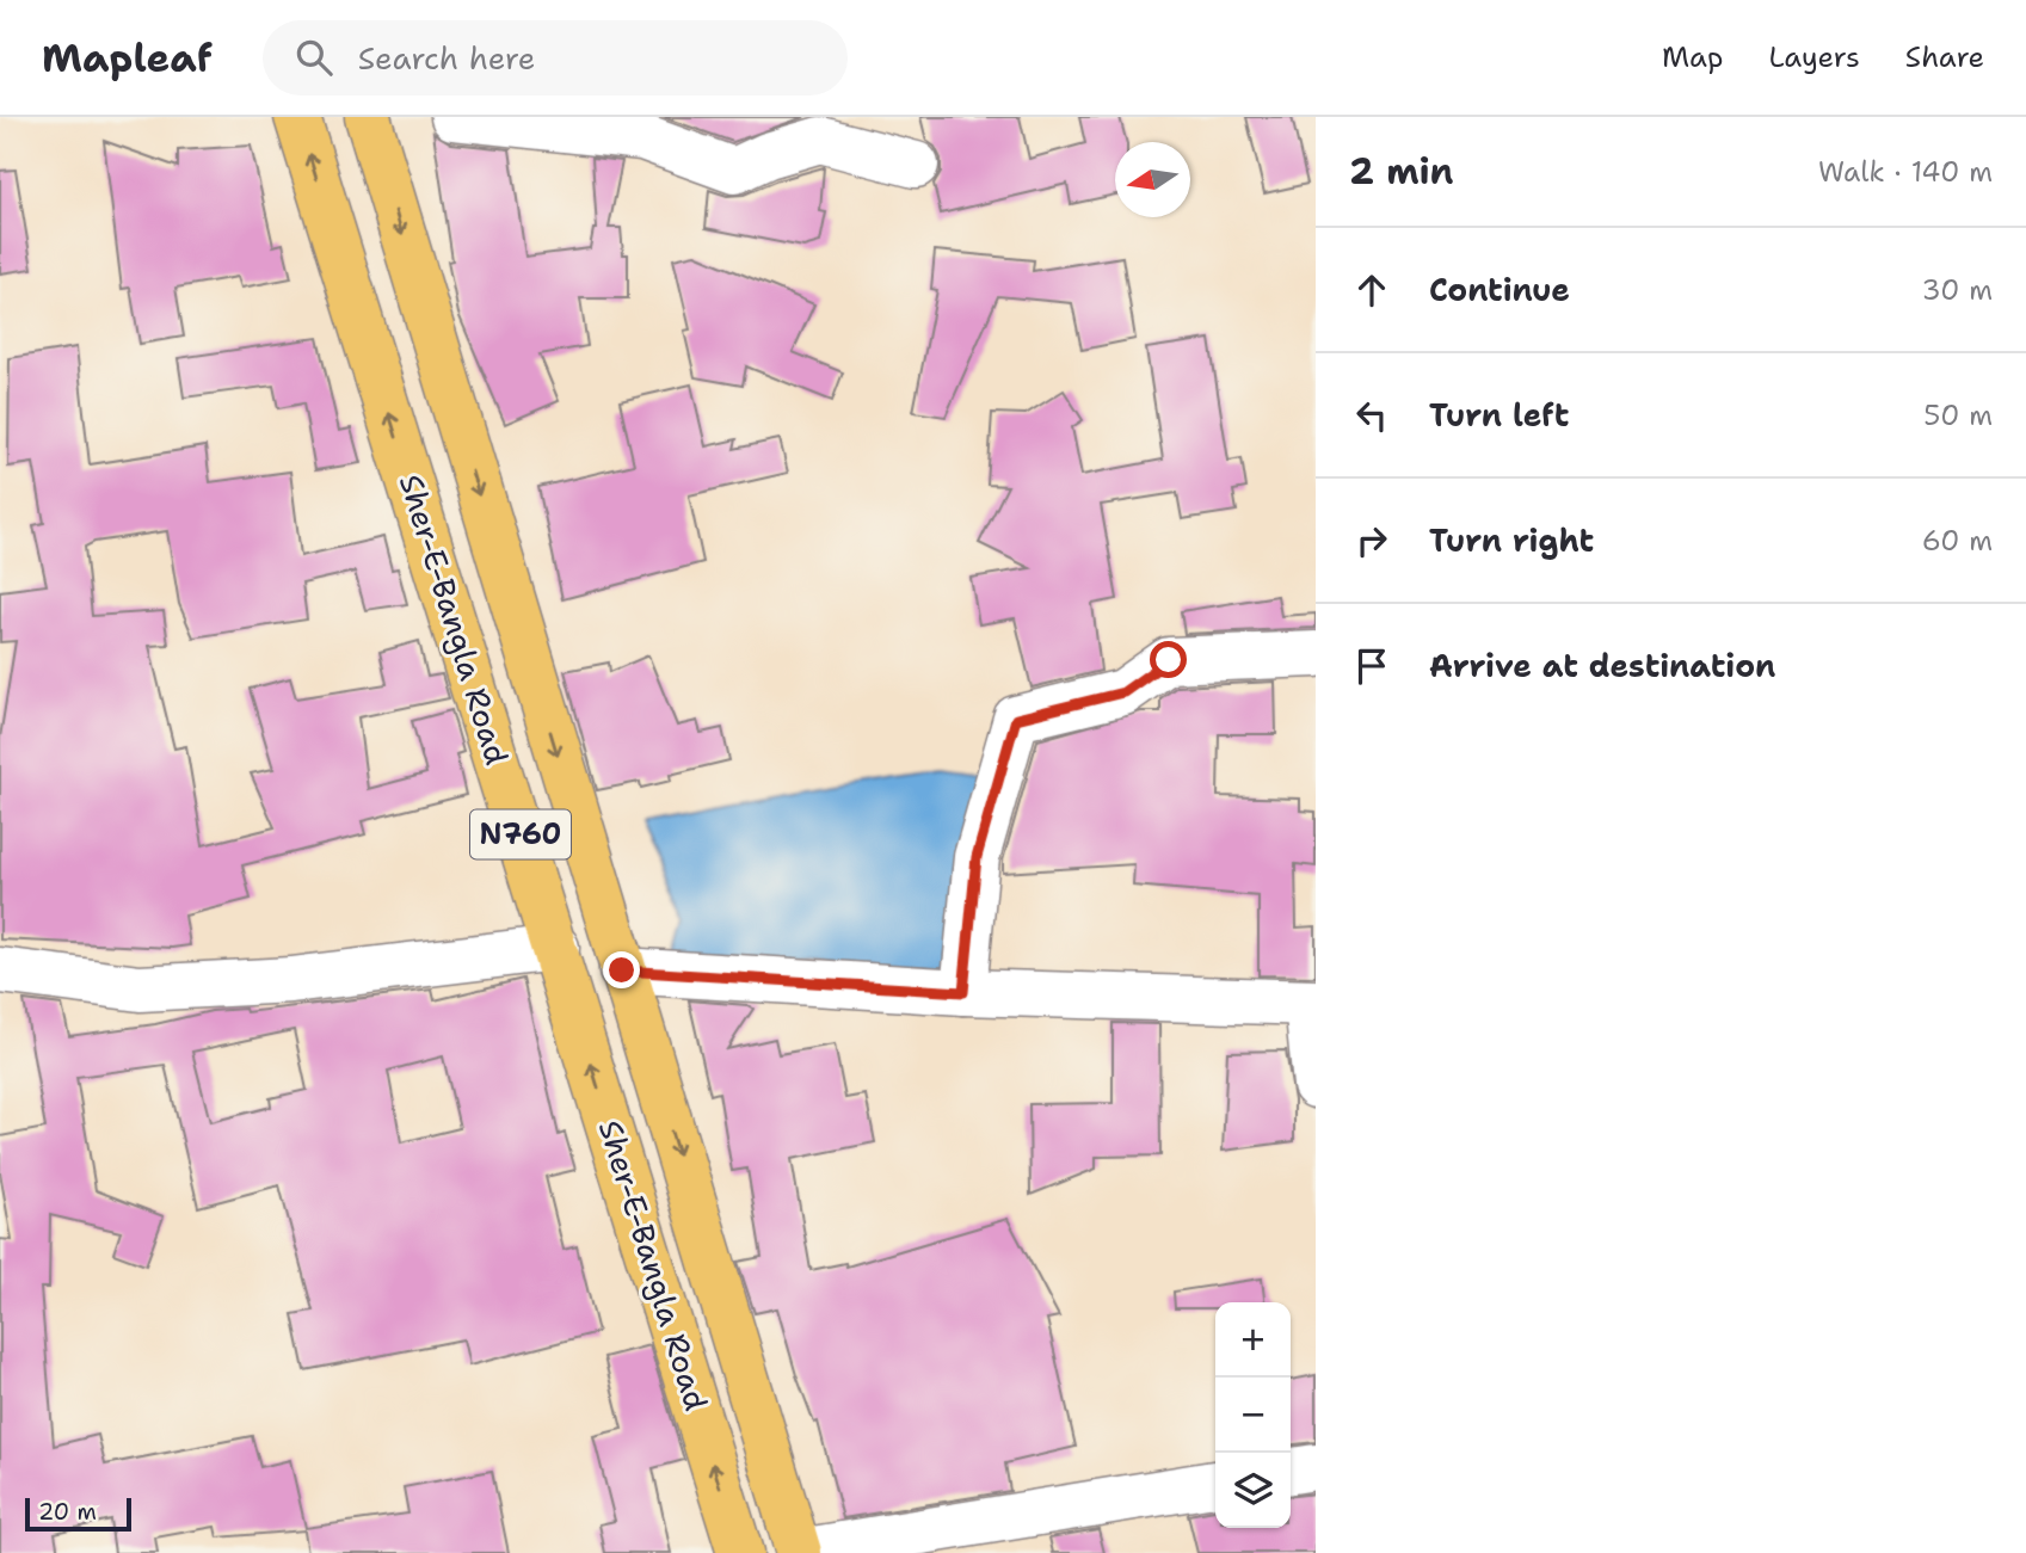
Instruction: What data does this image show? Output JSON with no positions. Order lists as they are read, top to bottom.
{
  "streets": {
    "highway": ["Sher-E-Bangla Road", "N760"]
  },
  "scale_bar": "20 m",
  "north": "left",
  "page": {
    "header": "Mapleaf",
    "search": "Search here",
    "nav": ["Map", "Layers", "Share"],
    "heading": ["2 min", "Walk · 140 m"],
    "list": [
      ["Continue", "30 m"],
      ["Turn left", "50 m"],
      ["Turn right", "60 m"],
      "Arrive at destination"
    ],
    "map_buttons": ["+", "−"],
    "scale": "20 m"
  }
}
